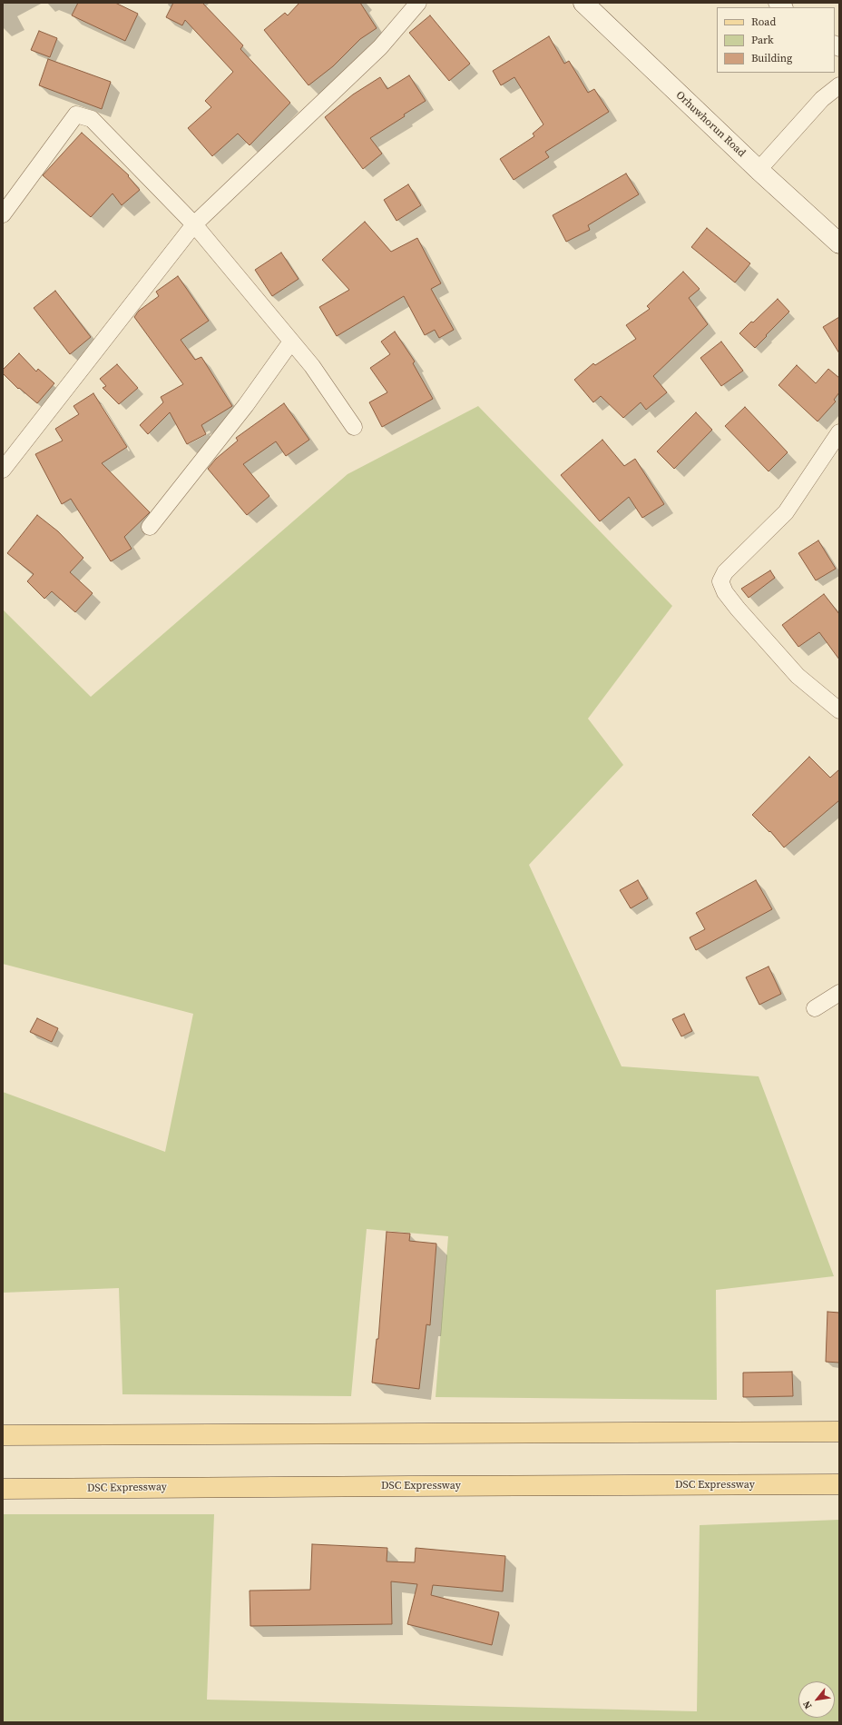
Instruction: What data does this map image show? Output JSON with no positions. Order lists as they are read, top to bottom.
{
  "streets": {
    "main road": ["DSC Expressway"],
    "street": ["Orhuwhorun Road"]
  },
  "legend": ["Road", "Park", "Building"],
  "north": "bottom left"
}
